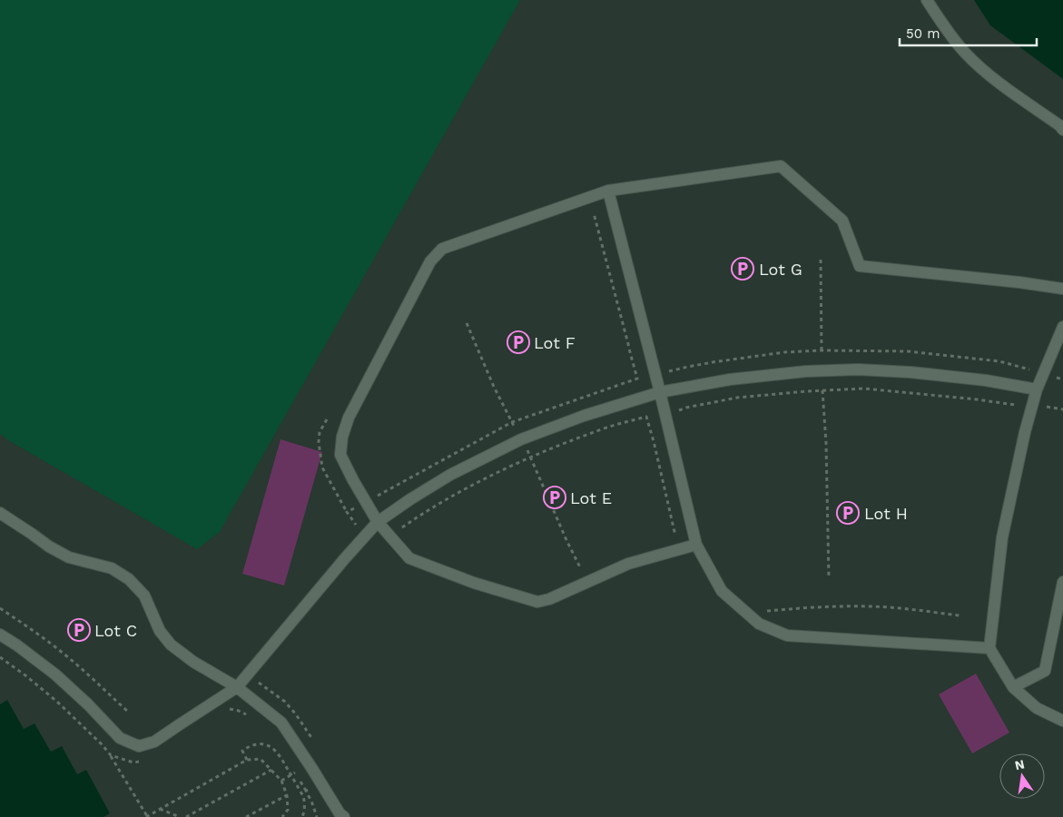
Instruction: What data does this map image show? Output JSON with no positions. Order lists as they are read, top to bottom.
{
  "places": {
    "parking": [
      "Lot G",
      "Lot F",
      "Lot E",
      "Lot H",
      "Lot C"
    ]
  },
  "scale_bar": "50 m",
  "north": "top"
}
